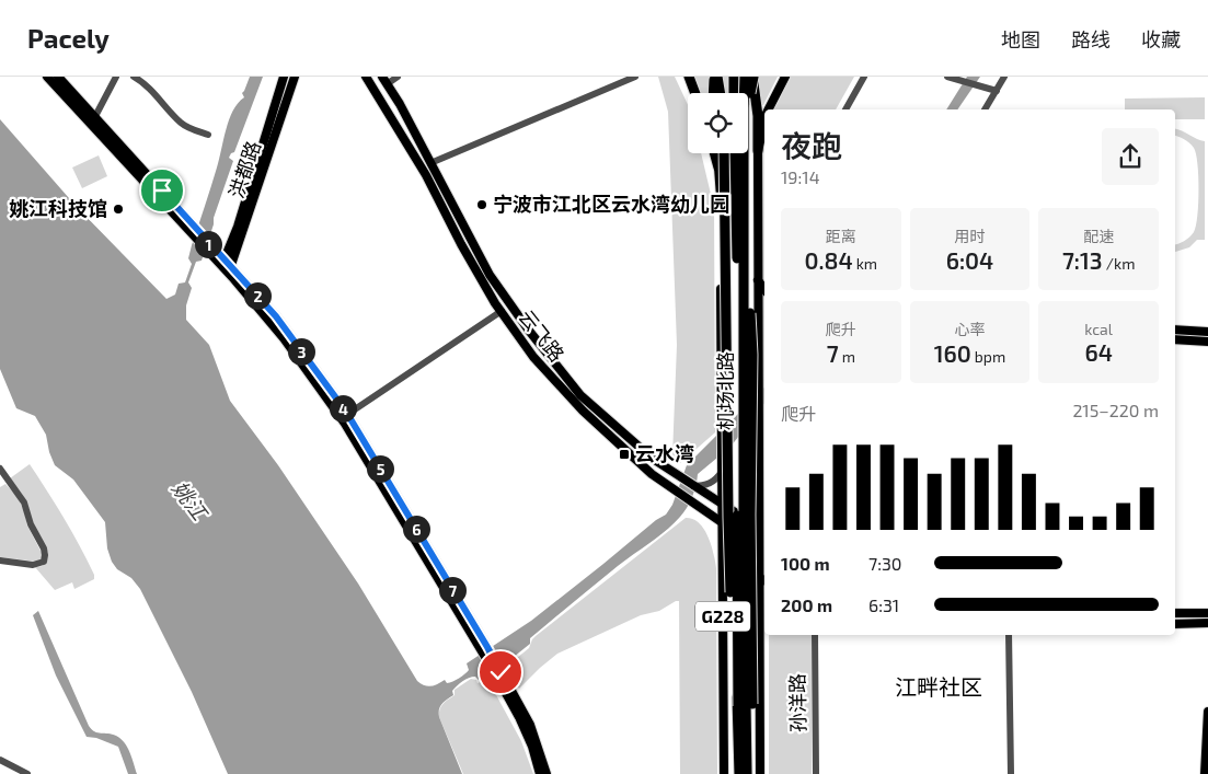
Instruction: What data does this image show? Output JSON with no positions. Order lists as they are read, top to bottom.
{
  "streets": {
    "highway": ["机场北路"],
    "main road": ["洪都路", "云飞路", "G228"],
    "street": ["孙洋路"]
  },
  "crossings": [
    ["云飞路", "机场北路"],
    ["机场北路", "G228"]
  ],
  "districts": ["江畔社区"],
  "water": ["姚江"],
  "places": {
    "other": ["宁波市江北区云水湾幼儿园", "姚江科技馆"],
    "transit": ["云水湾"]
  },
  "page": {
    "header": "Pacely",
    "nav": ["地图", "路线", "收藏"],
    "heading": ["夜跑", "19:14"],
    "stats": [
      ["距离", "0.84 km"],
      ["用时", "6:04"],
      ["配速", "7:13 /km"],
      ["爬升", "7 m"],
      ["心率", "160 bpm"],
      ["kcal", "64"]
    ],
    "pins": [
      "1",
      "2",
      "3",
      "4",
      "5",
      "6",
      "7"
    ],
    "chart": ["爬升", "215–220 m"],
    "list": [
      {
        "name": "100 m",
        "note": "7:30"
      },
      {
        "name": "200 m",
        "note": "6:31"
      }
    ]
  }
}
